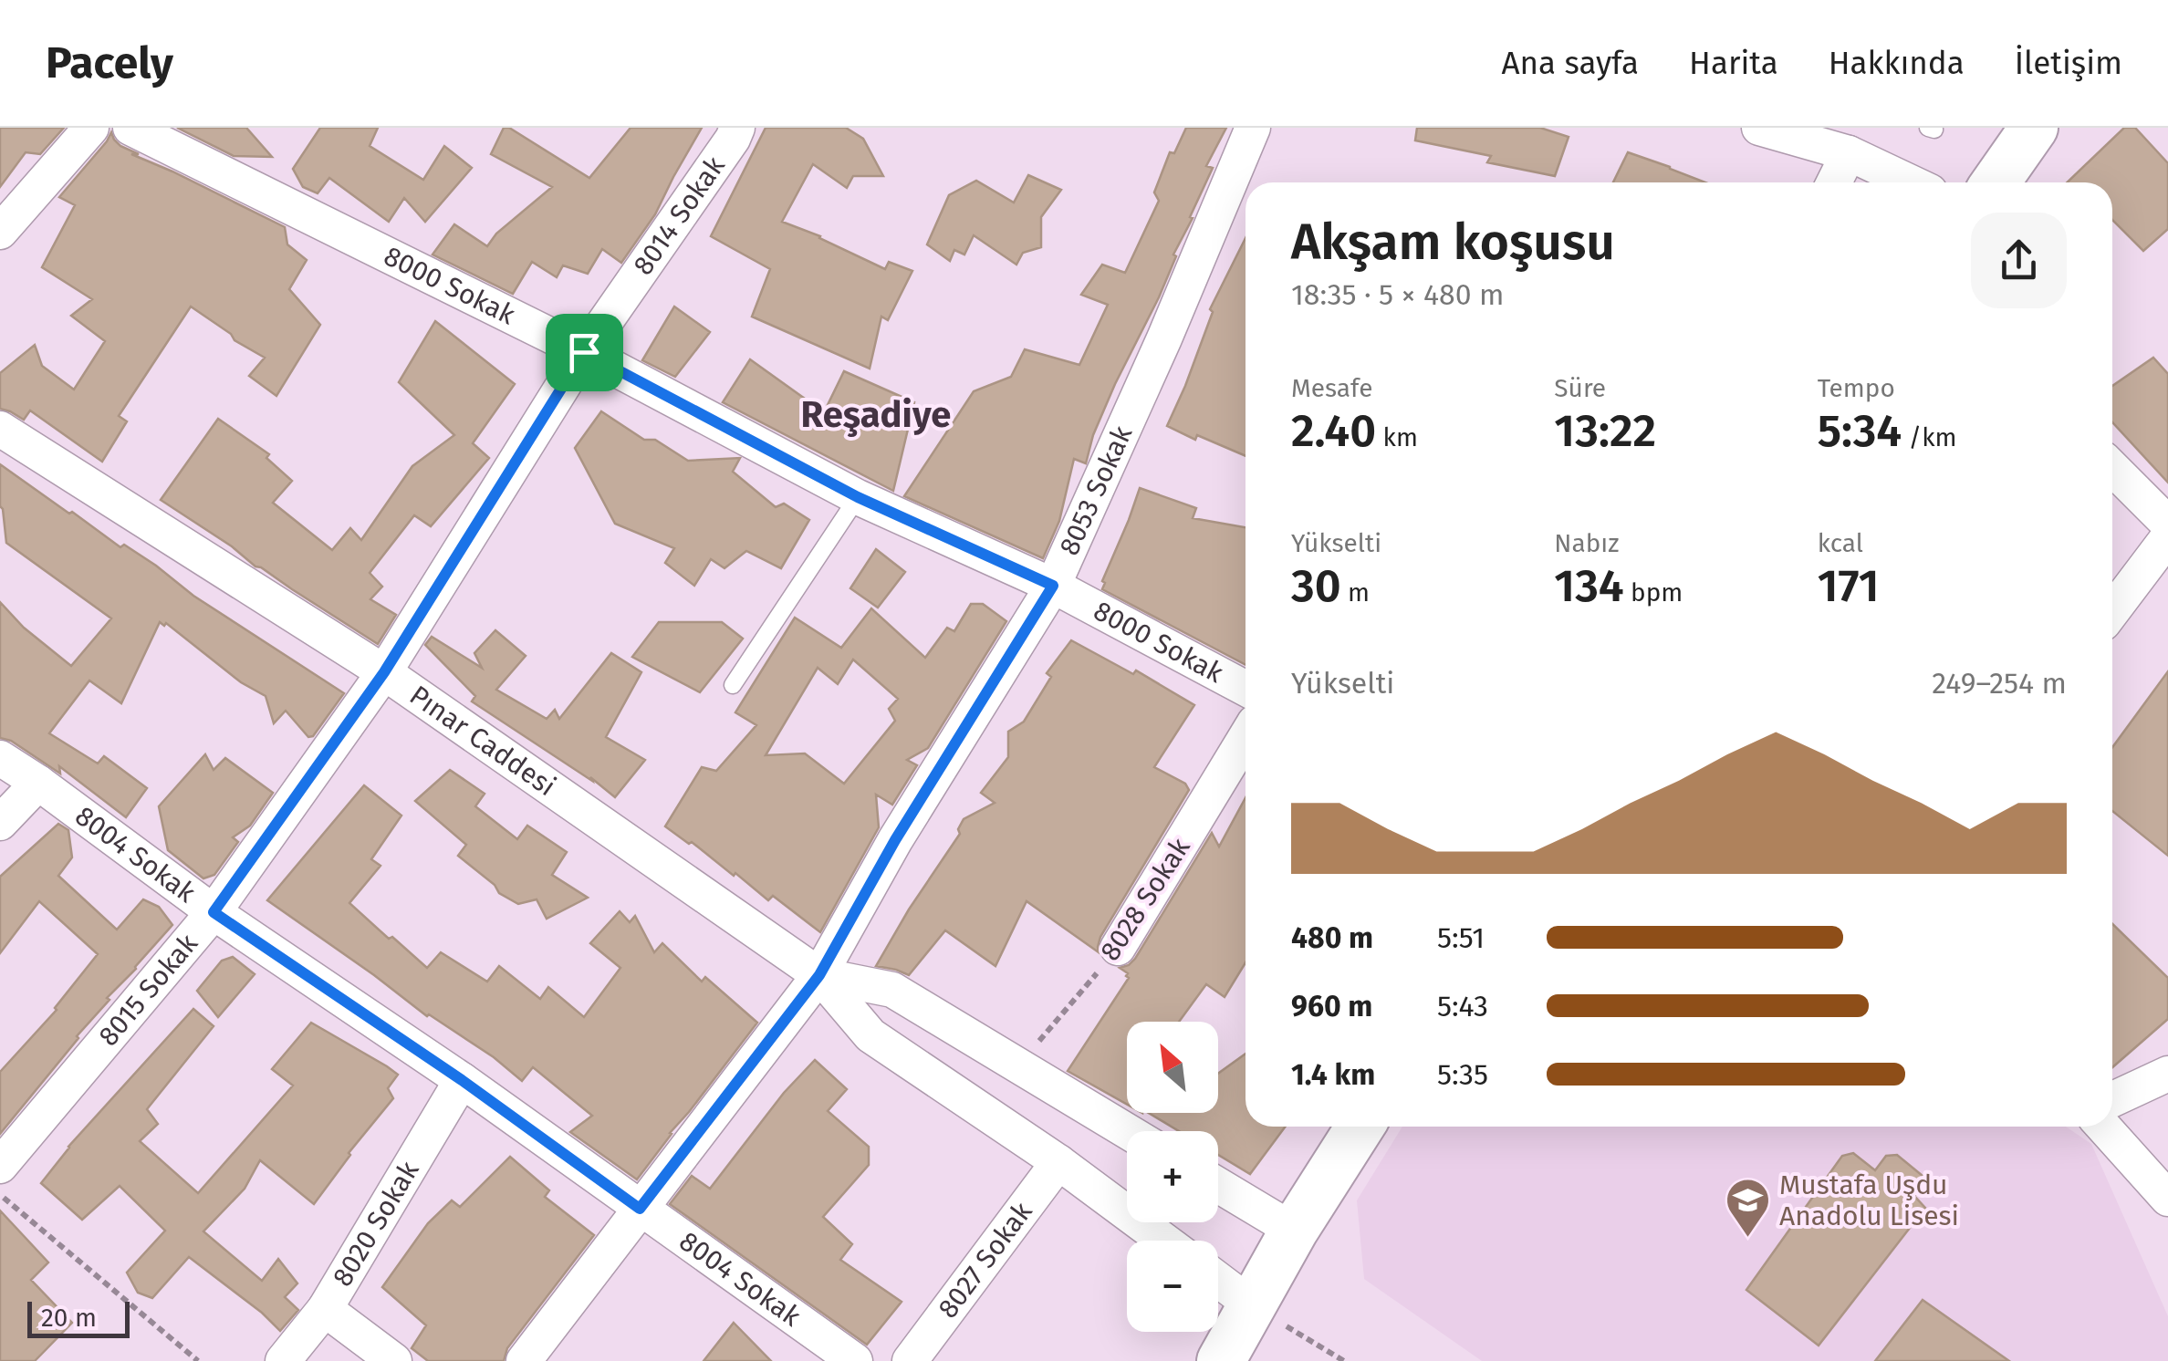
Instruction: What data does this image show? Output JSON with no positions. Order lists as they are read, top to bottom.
{
  "streets": {
    "street": [
      "8014 Sokak",
      "8000 Sokak",
      "8053 Sokak",
      "Pınar Caddesi",
      "8004 Sokak",
      "8028 Sokak",
      "8015 Sokak",
      "8020 Sokak",
      "8027 Sokak"
    ]
  },
  "crossings": [
    ["8014 Sokak", "8000 Sokak"],
    ["8014 Sokak", "Pınar Caddesi"],
    ["8014 Sokak", "8015 Sokak"],
    ["8000 Sokak", "8053 Sokak"],
    ["8053 Sokak", "Pınar Caddesi"],
    ["8053 Sokak", "8004 Sokak"],
    ["Pınar Caddesi", "8028 Sokak"],
    ["Pınar Caddesi", "8015 Sokak"],
    ["Pınar Caddesi", "8027 Sokak"],
    ["8004 Sokak", "8015 Sokak"],
    ["8004 Sokak", "8020 Sokak"]
  ],
  "districts": ["Reşadiye"],
  "places": {
    "school or university": ["Mustafa Uşdu Anadolu Lisesi"]
  },
  "scale_bar": "20 m",
  "north": "top left",
  "page": {
    "header": "Pacely",
    "nav": [
      "Ana sayfa",
      "Harita",
      "Hakkında",
      "İletişim"
    ],
    "heading": ["Akşam koşusu", "18:35 · 5 × 480 m"],
    "stats": [
      ["Mesafe", "2.40 km"],
      ["Süre", "13:22"],
      ["Tempo", "5:34 /km"],
      ["Yükselti", "30 m"],
      ["Nabız", "134 bpm"],
      ["kcal", "171"]
    ],
    "chart": ["Yükselti", "249–254 m"],
    "list": [
      {
        "name": "480 m",
        "note": "5:51"
      },
      {
        "name": "960 m",
        "note": "5:43"
      },
      {
        "name": "1.4 km",
        "note": "5:35"
      }
    ],
    "map_buttons": ["+", "−"],
    "scale": "20 m"
  }
}
